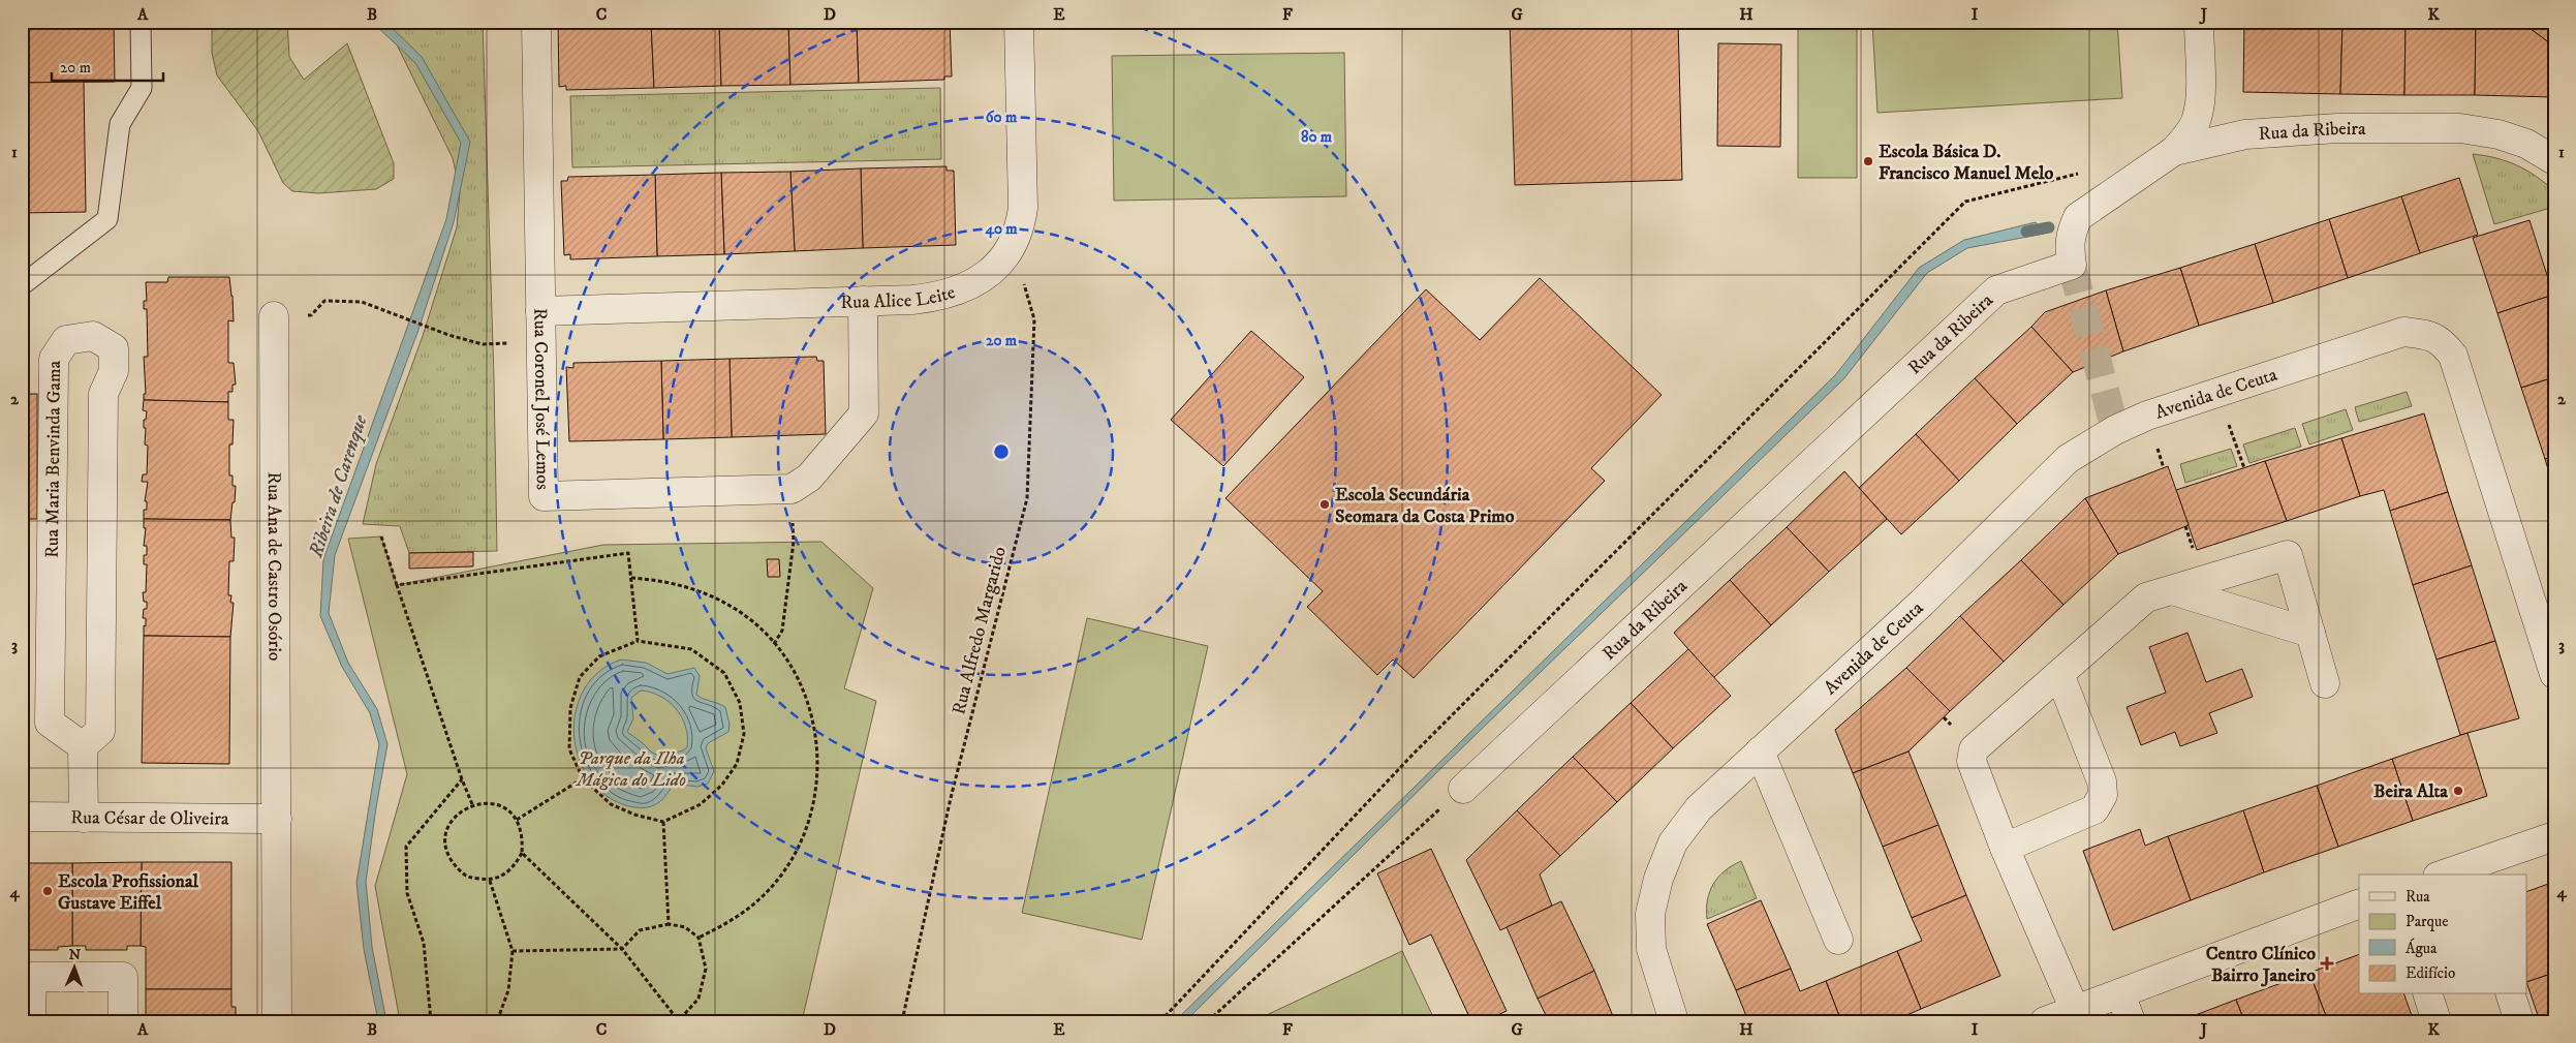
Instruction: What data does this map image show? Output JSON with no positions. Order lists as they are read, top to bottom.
{
  "streets": {
    "street": [
      "Rua da Ribeira",
      "Rua Alice Leite",
      "Avenida de Ceuta",
      "Rua Coronel José Lemos",
      "Rua Maria Benvinda Gama",
      "Rua Ana de Castro Osório",
      "Rua César de Oliveira"
    ],
    "path": ["Rua Alfredo Margarido"]
  },
  "crossings": [
    ["Rua Alice Leite", "Rua Coronel José Lemos"],
    ["Rua Alice Leite", "Rua Alfredo Margarido"],
    ["Rua Ana de Castro Osório", "Rua César de Oliveira"]
  ],
  "water": ["Ribeira de Carenque"],
  "parks": ["Parque da Ilha Mágica do Lido"],
  "places": {
    "other": [
      "Escola Básica D. Francisco Manuel Melo",
      "Escola Secundária Seomara da Costa Primo",
      "Beira Alta",
      "Escola Profissional Gustave Eiffel"
    ],
    "health": ["Centro Clínico Bairro Janeiro"]
  },
  "legend": [
    "Rua",
    "Parque",
    "Água",
    "Edifício"
  ],
  "scale_bar": "20 m",
  "north": "top",
  "grid": {
    "columns": [
      "A",
      "B",
      "C",
      "D",
      "E",
      "F",
      "G",
      "H",
      "I",
      "J",
      "K"
    ],
    "rows": [
      "1",
      "2",
      "3",
      "4"
    ]
  },
  "rings": [
    "60 m",
    "80 m",
    "40 m",
    "20 m"
  ]
}
